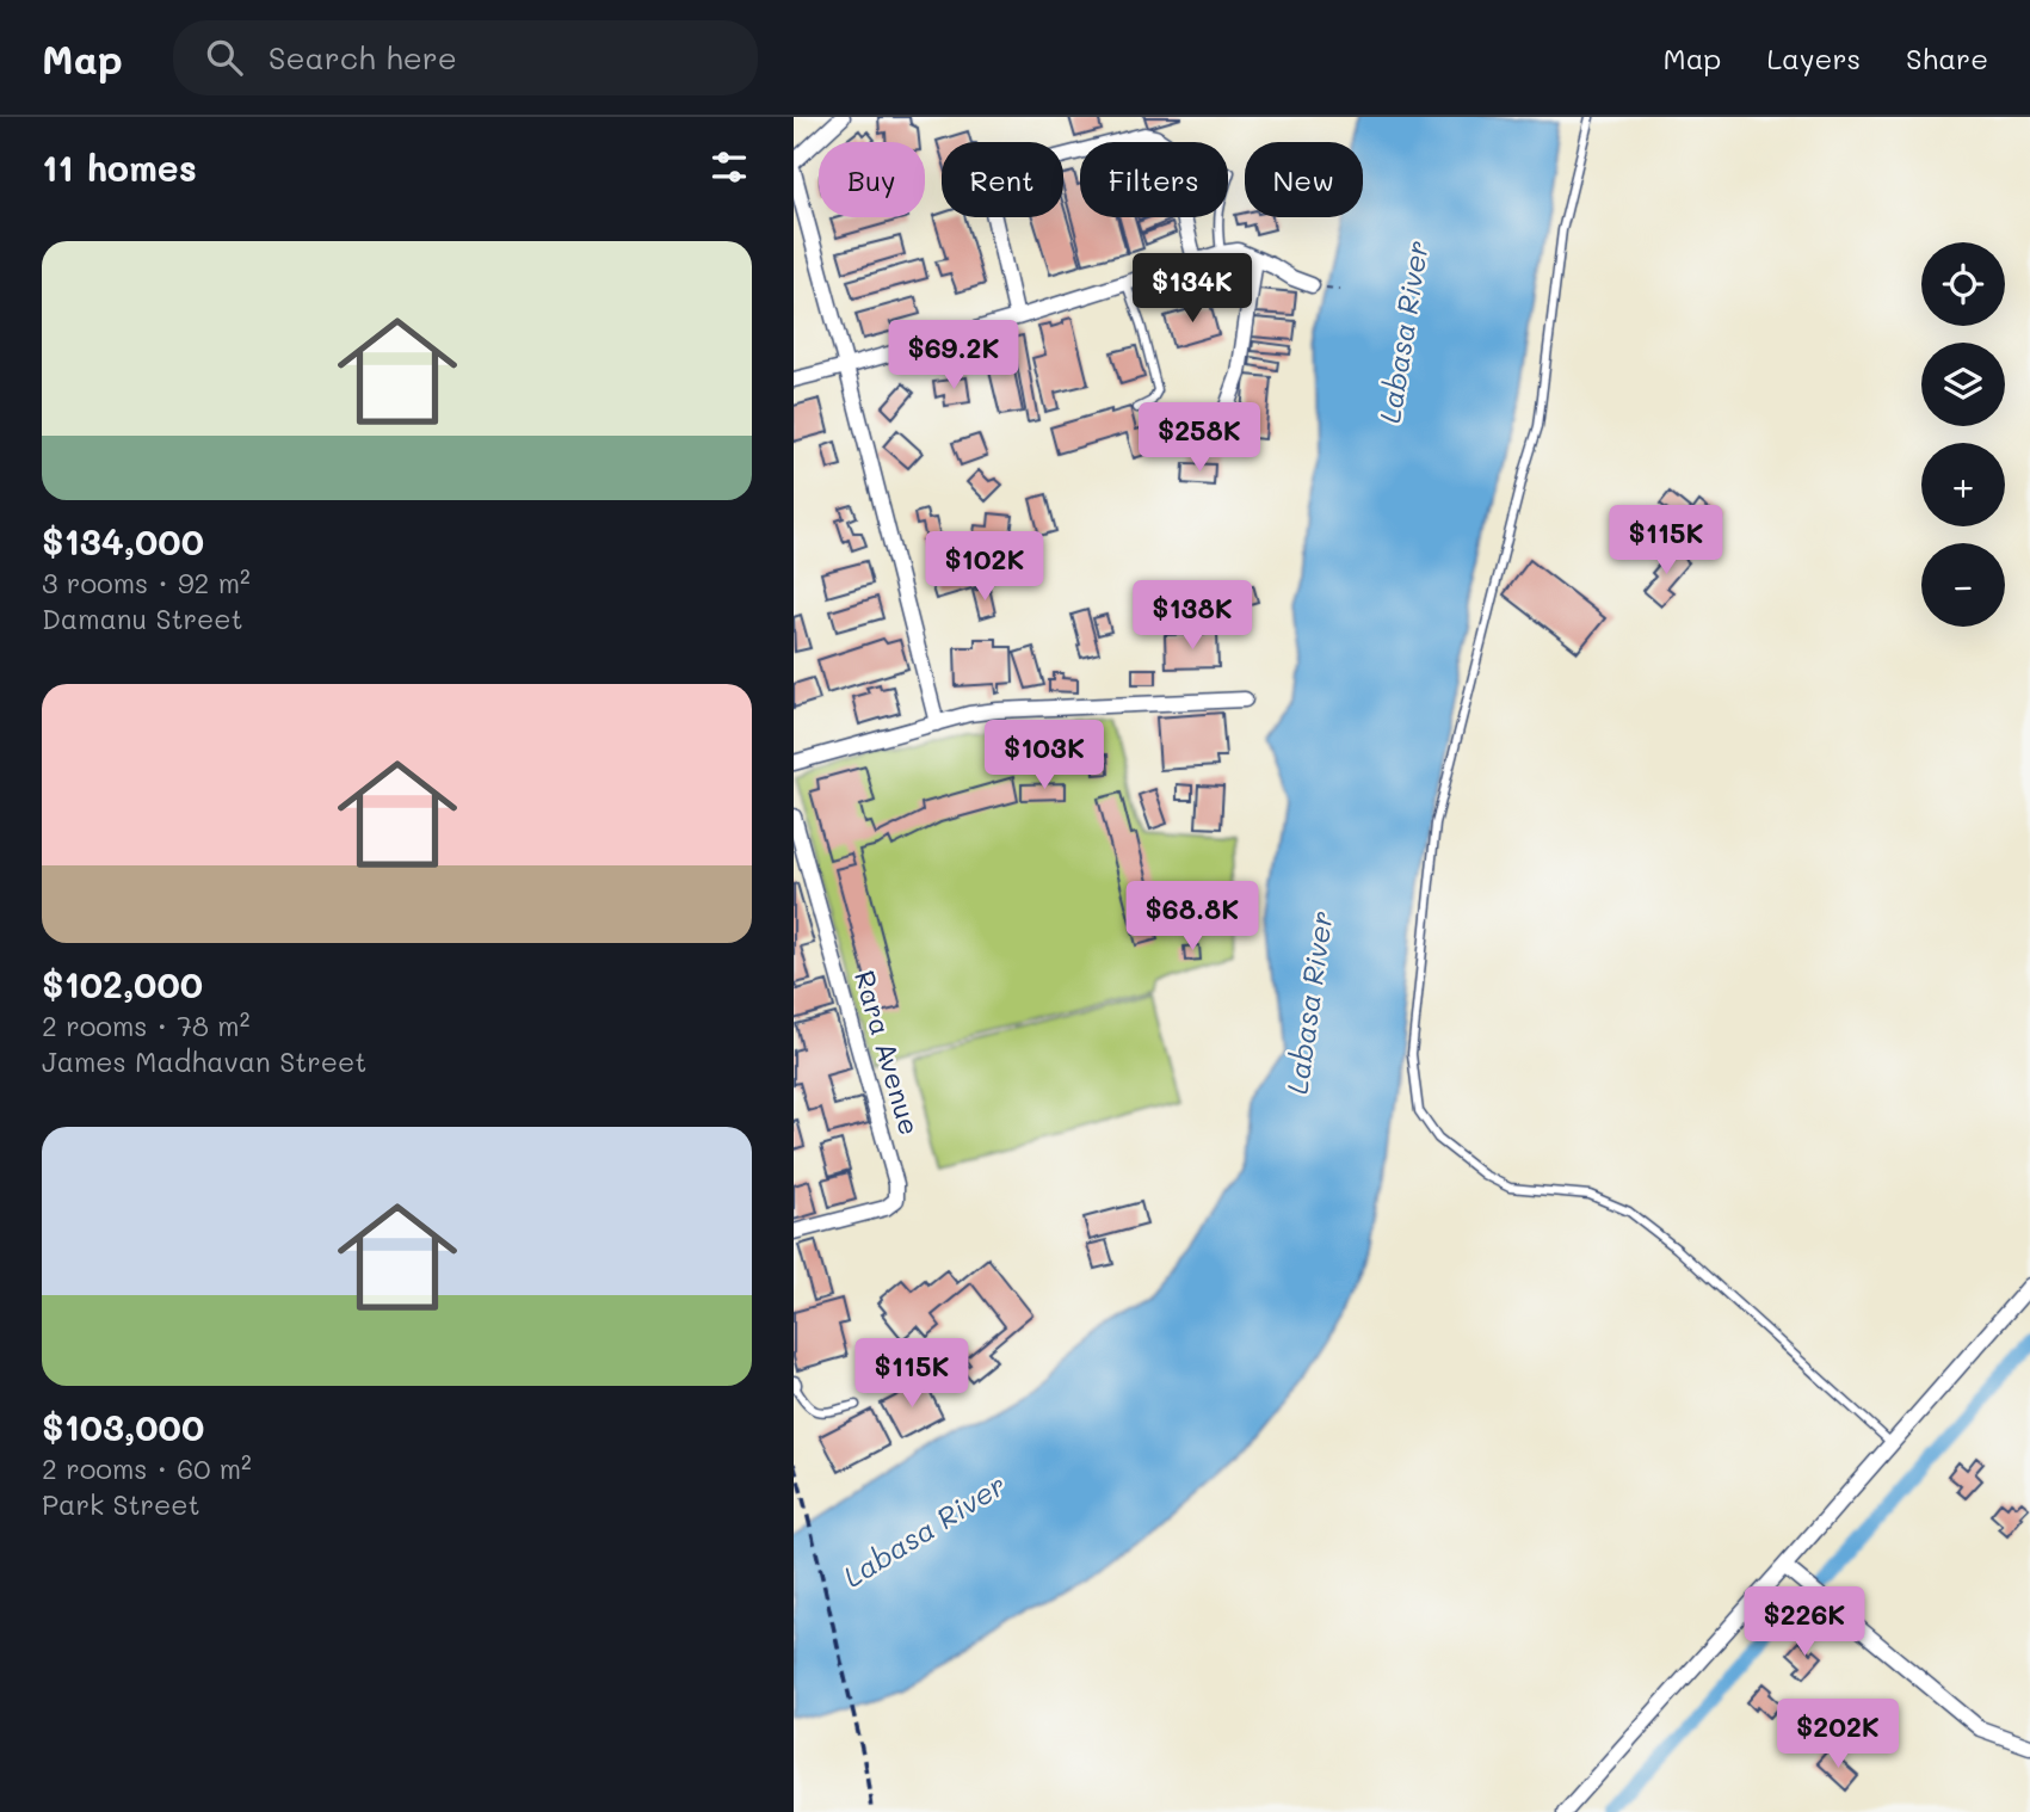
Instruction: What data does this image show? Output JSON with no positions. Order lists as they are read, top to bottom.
{
  "streets": {
    "street": ["Rara Avenue"]
  },
  "water": ["Labasa River"],
  "page": {
    "header": "Map",
    "search": "Search here",
    "nav": ["Map", "Layers", "Share"],
    "heading": "11 homes",
    "chip": [
      "Buy",
      "Rent",
      "Filters",
      "New"
    ],
    "list": [
      {
        "name": "$134,000",
        "note": "3 rooms · 92 m² · Damanu Street"
      },
      {
        "name": "$102,000",
        "note": "2 rooms · 78 m² · James Madhavan Street"
      },
      {
        "name": "$103,000",
        "note": "2 rooms · 60 m² · Park Street"
      }
    ],
    "map_buttons": ["+", "−"],
    "price": [
      "$134K",
      "$69.2K",
      "$258K",
      "$115K",
      "$102K",
      "$138K",
      "$103K",
      "$68.8K",
      "$115K",
      "$226K",
      "$202K"
    ]
  }
}
